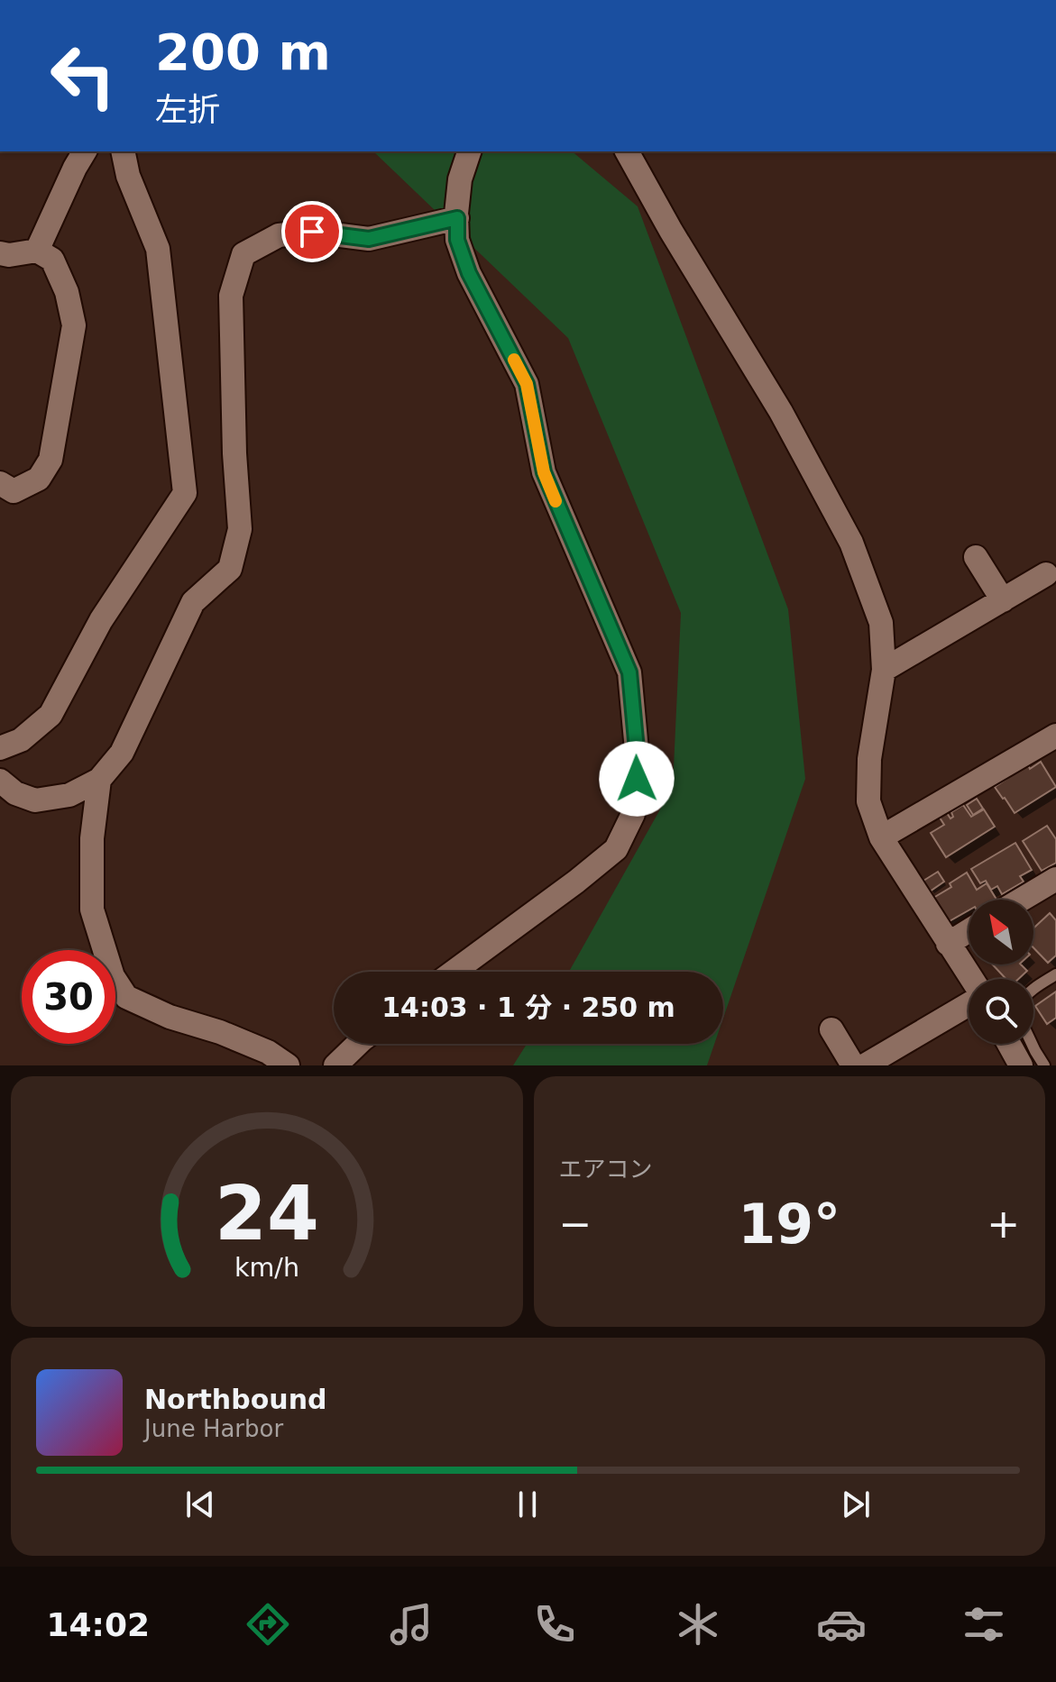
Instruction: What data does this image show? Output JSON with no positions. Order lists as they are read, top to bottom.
{
  "north": "top left",
  "page": {
    "turn": ["200 m", "左折"],
    "limit": "30",
    "trip": "14:03 · 1 分 · 250 m",
    "tile": "エアコン",
    "heat": ["−", "19°", "+"],
    "song": ["Northbound", "June Harbor"],
    "tabs": "14:02",
    "gauge": ["24", "km/h"]
  }
}
